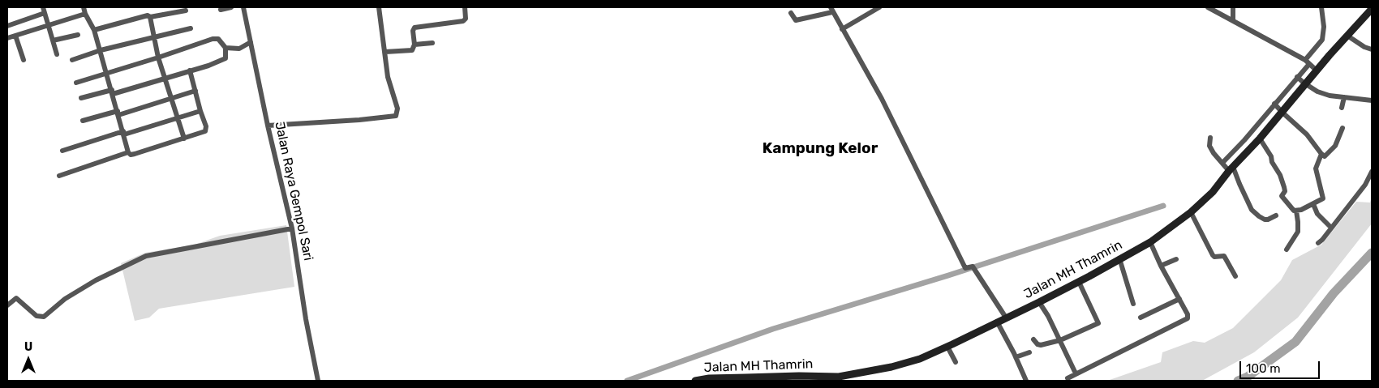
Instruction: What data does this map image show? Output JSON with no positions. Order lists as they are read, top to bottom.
{
  "streets": {
    "street": ["Jalan Raya Gempol Sari", "Jalan MH Thamrin"]
  },
  "districts": ["Kampung Kelor"],
  "scale_bar": "100 m",
  "north": "top"
}
